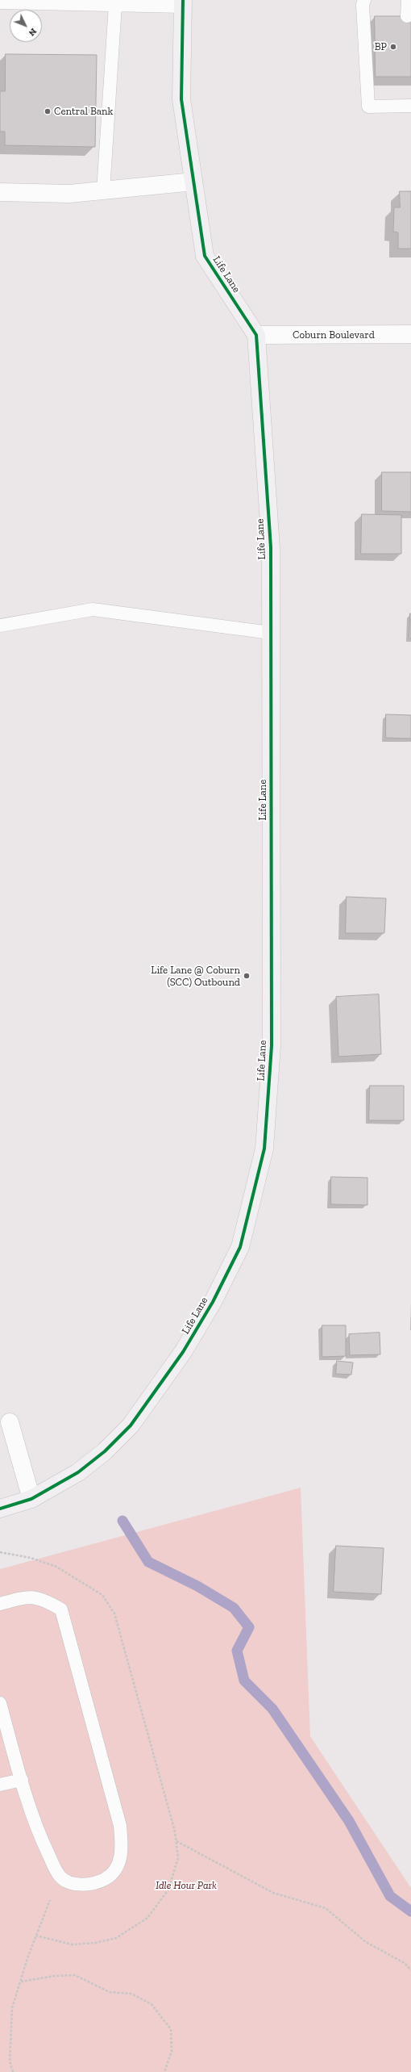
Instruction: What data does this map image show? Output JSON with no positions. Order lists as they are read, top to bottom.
{
  "streets": {
    "street": ["Life Lane", "Coburn Boulevard"]
  },
  "crossings": [
    ["Life Lane", "Coburn Boulevard"]
  ],
  "parks": ["Idle Hour Park"],
  "places": ["BP", "Central Bank", "Life Lane @ Coburn (SCC) Outbound"],
  "north": "bottom right"
}
